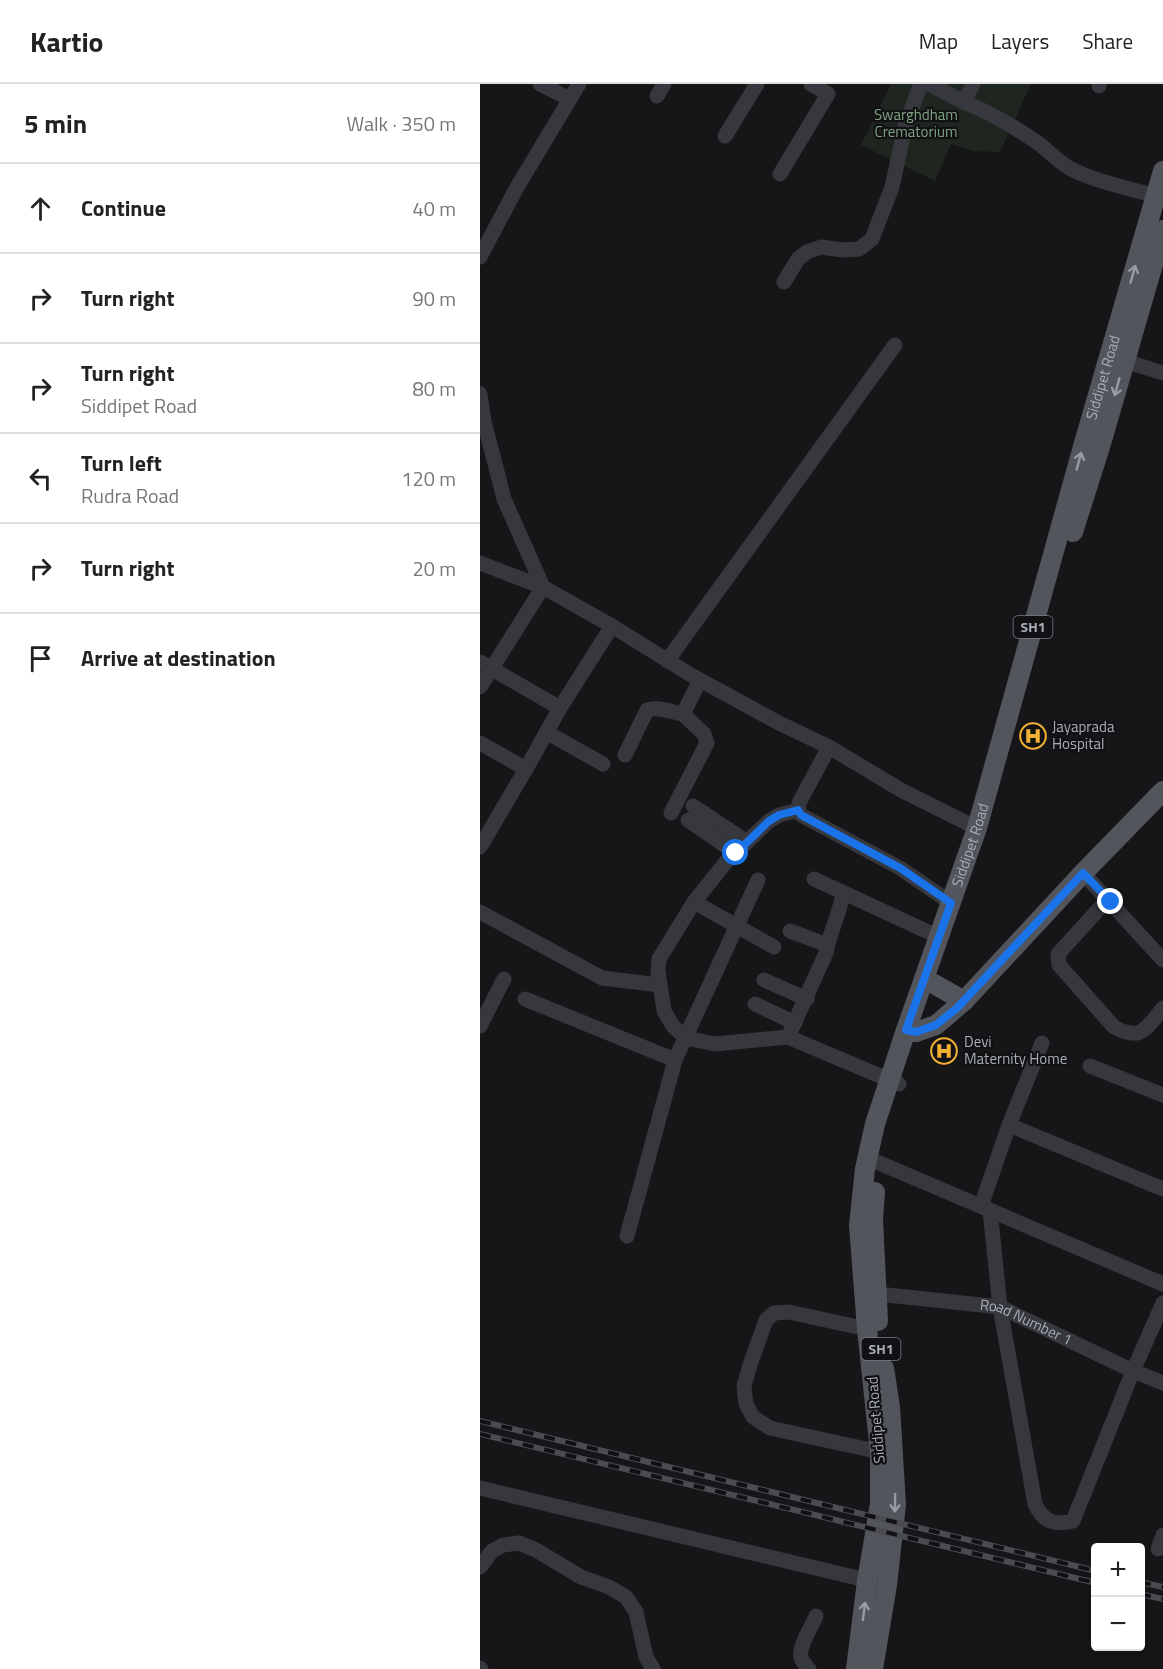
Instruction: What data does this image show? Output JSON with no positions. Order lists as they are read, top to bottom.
{
  "streets": {
    "main road": ["Siddipet Road", "SH1"],
    "street": ["Road Number 1"]
  },
  "crossings": [
    ["Siddipet Road", "Road Number 1"]
  ],
  "parks": ["Swarghdham Crematorium"],
  "places": {
    "hospital": ["Jayaprada Hospital", "Devi Maternity Home"]
  },
  "page": {
    "header": "Kartio",
    "nav": ["Map", "Layers", "Share"],
    "heading": ["5 min", "Walk · 350 m"],
    "list": [
      ["Continue", "40 m"],
      ["Turn right", "90 m"],
      ["Turn right", "Siddipet Road", "80 m"],
      ["Turn left", "Rudra Road", "120 m"],
      ["Turn right", "20 m"],
      "Arrive at destination"
    ],
    "map_buttons": ["+", "−"]
  }
}
